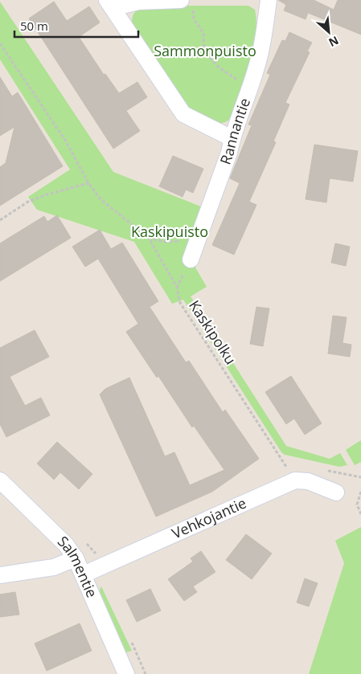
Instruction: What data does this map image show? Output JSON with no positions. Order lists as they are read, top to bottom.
{
  "streets": {
    "street": ["Rannantie", "Vehkojantie", "Salmentie"],
    "path": ["Kaskipolku"]
  },
  "crossings": [
    ["Kaskipolku", "Vehkojantie"],
    ["Vehkojantie", "Salmentie"]
  ],
  "parks": ["Sammonpuisto", "Kaskipuisto"],
  "scale_bar": "50 m",
  "north": "bottom right"
}
